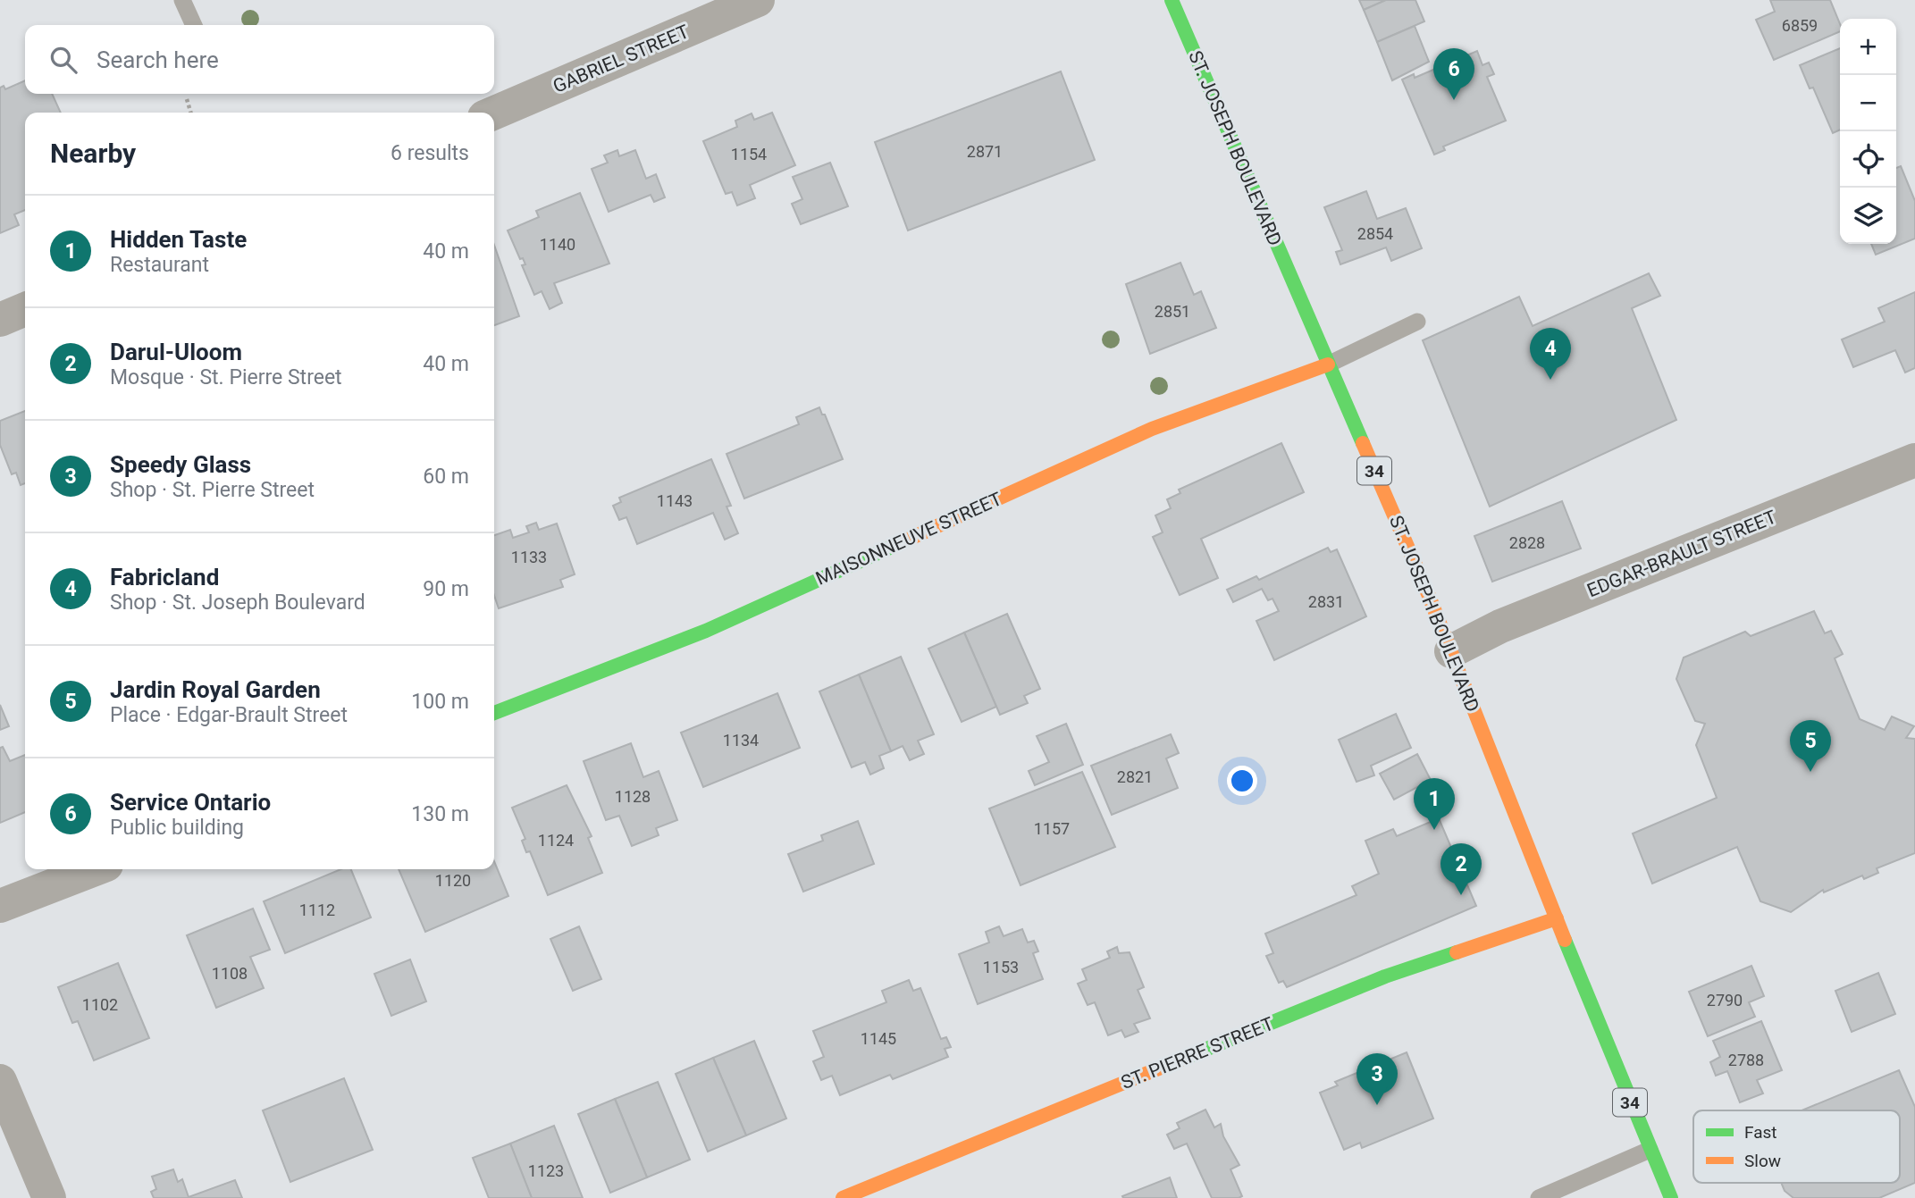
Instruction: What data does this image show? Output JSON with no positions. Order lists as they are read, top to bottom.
{
  "streets": {
    "street": [
      "GABRIEL STREET",
      "ST. JOSEPH BOULEVARD",
      "34",
      "MAISONNEUVE STREET",
      "EDGAR-BRAULT STREET",
      "ST. PIERRE STREET"
    ]
  },
  "crossings": [
    ["ST. JOSEPH BOULEVARD", "MAISONNEUVE STREET"],
    ["ST. JOSEPH BOULEVARD", "EDGAR-BRAULT STREET"],
    ["ST. JOSEPH BOULEVARD", "ST. PIERRE STREET"]
  ],
  "house_numbers": [
    "6859",
    "2871",
    "1154",
    "2854",
    "1140",
    "2851",
    "1143",
    "2828",
    "1133",
    "2831",
    "1134",
    "2821",
    "1128",
    "1157",
    "1124",
    "1120",
    "1112",
    "1153",
    "1108",
    "2790",
    "1102",
    "1145",
    "2788",
    "1123"
  ],
  "legend": ["Fast", "Slow"],
  "page": {
    "map_buttons": ["+", "−"],
    "search": "Search here",
    "pins": [
      "6",
      "4",
      "5",
      "1",
      "2",
      "3"
    ],
    "heading": ["Nearby", "6 results"],
    "list": [
      {
        "mark": "1",
        "name": "Hidden Taste",
        "note": "Restaurant",
        "value": "40 m"
      },
      {
        "mark": "2",
        "name": "Darul-Uloom",
        "note": "Mosque · St. Pierre Street",
        "value": "40 m"
      },
      {
        "mark": "3",
        "name": "Speedy Glass",
        "note": "Shop · St. Pierre Street",
        "value": "60 m"
      },
      {
        "mark": "4",
        "name": "Fabricland",
        "note": "Shop · St. Joseph Boulevard",
        "value": "90 m"
      },
      {
        "mark": "5",
        "name": "Jardin Royal Garden",
        "note": "Place · Edgar-Brault Street",
        "value": "100 m"
      },
      {
        "mark": "6",
        "name": "Service Ontario",
        "note": "Public building",
        "value": "130 m"
      }
    ]
  }
}
